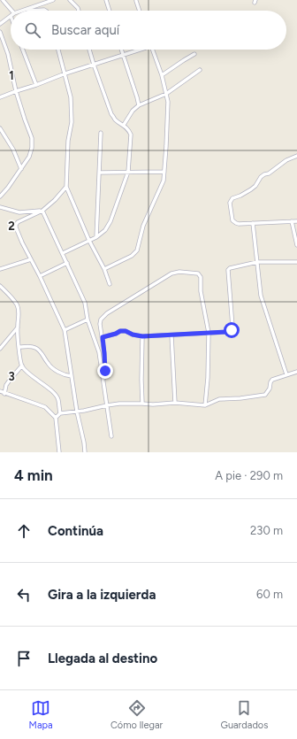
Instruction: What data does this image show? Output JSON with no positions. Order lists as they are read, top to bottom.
{
  "page": {
    "search": "Buscar aquí",
    "heading": ["4 min", "A pie · 290 m"],
    "list": [
      ["Continúa", "230 m"],
      ["Gira a la izquierda", "60 m"],
      "Llegada al destino"
    ],
    "nav": ["Mapa", "Cómo llegar", "Guardados"]
  },
  "grid": {
    "rows": ["1", "2", "3"]
  }
}
